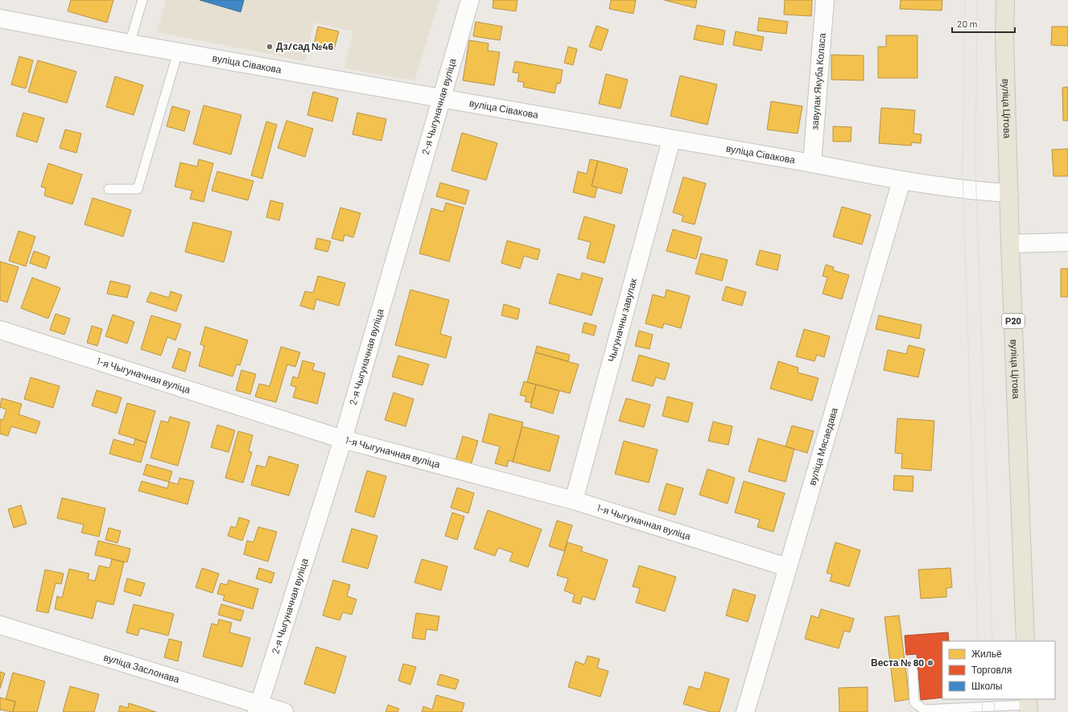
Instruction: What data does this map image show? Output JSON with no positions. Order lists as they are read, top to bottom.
{
  "streets": {
    "main road": ["вуліца Цітова", "Р20"],
    "street": [
      "вуліца Сівакова",
      "завулак Якуба Коласа",
      "2-я Чыгуначная вуліца",
      "Чыгуначны завулак",
      "1-я Чыгуначная вуліца",
      "вуліца Мясаедава",
      "вуліца Заслонава"
    ]
  },
  "crossings": [
    ["вуліца Сівакова", "завулак Якуба Коласа"],
    ["вуліца Сівакова", "2-я Чыгуначная вуліца"],
    ["вуліца Сівакова", "вуліца Цітова"],
    ["вуліца Сівакова", "Чыгуначны завулак"],
    ["вуліца Сівакова", "вуліца Мясаедава"],
    ["2-я Чыгуначная вуліца", "1-я Чыгуначная вуліца"],
    ["2-я Чыгуначная вуліца", "вуліца Заслонава"],
    ["Чыгуначны завулак", "1-я Чыгуначная вуліца"],
    ["1-я Чыгуначная вуліца", "вуліца Мясаедава"]
  ],
  "places": ["Дз/сад №46", "Веста № 80"],
  "legend": ["Жильё", "Торговля", "Школы"],
  "scale_bar": "20 m"
}
